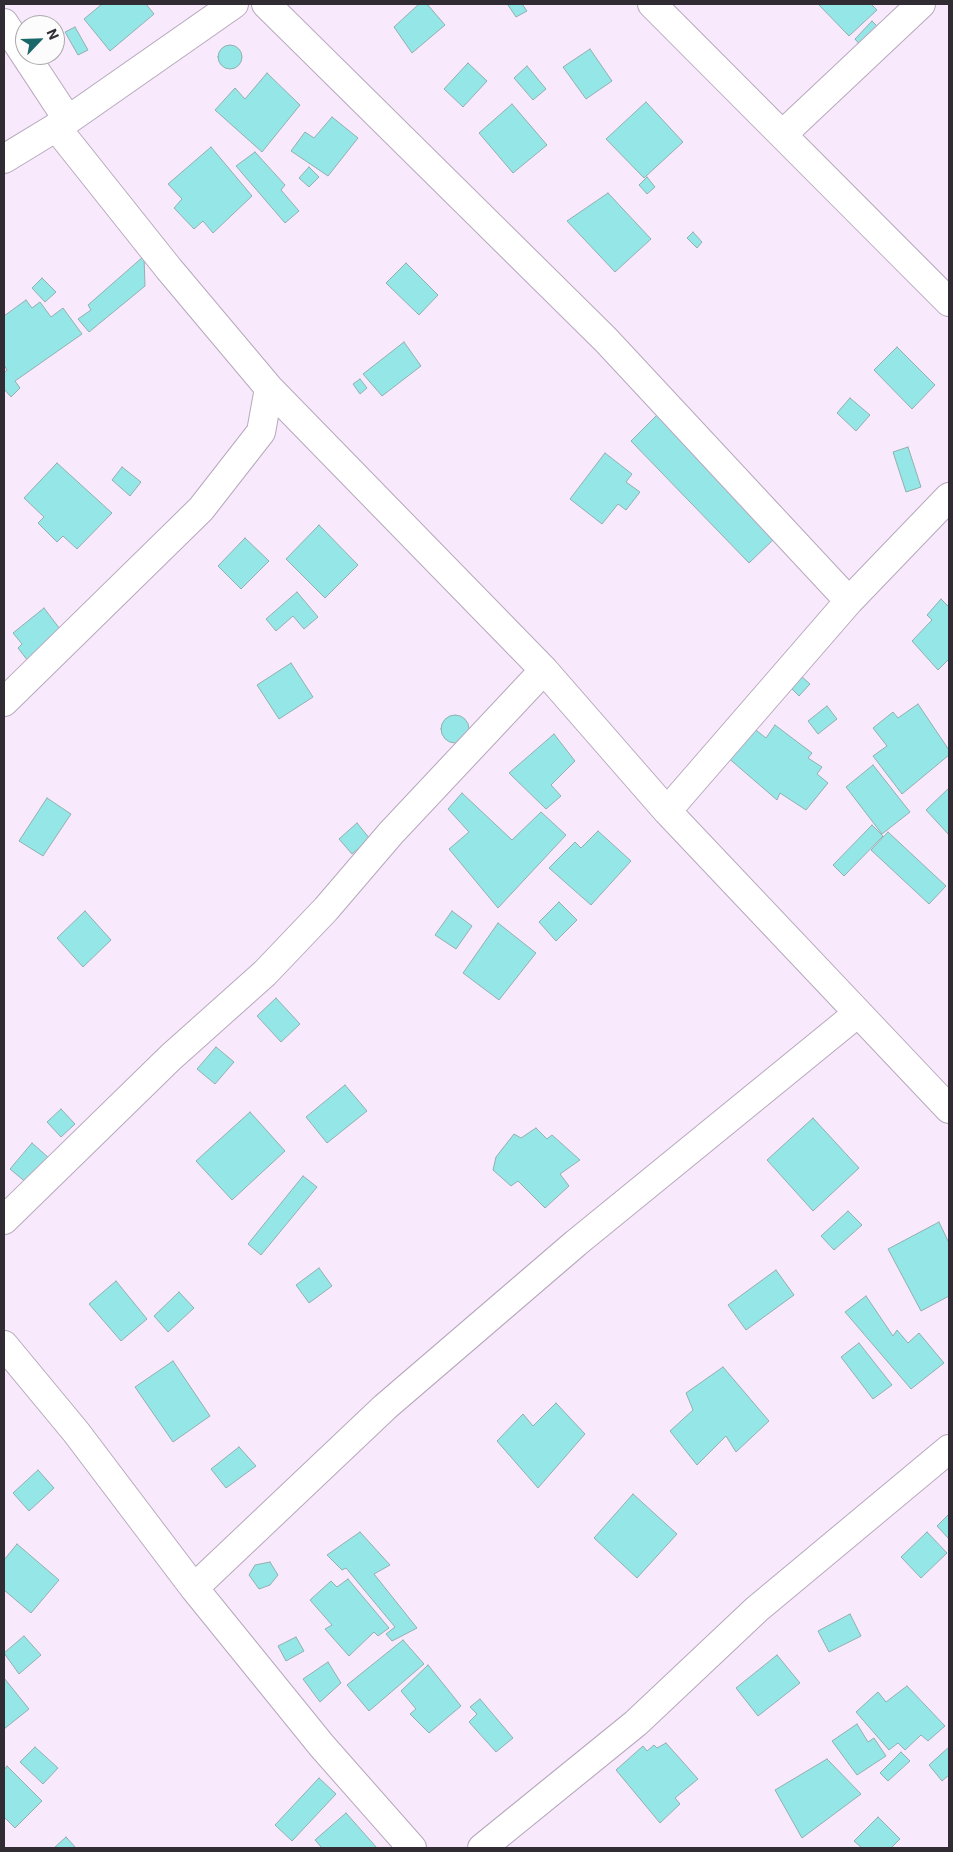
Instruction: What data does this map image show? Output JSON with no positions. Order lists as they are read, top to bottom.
{
  "north": "top right"
}
